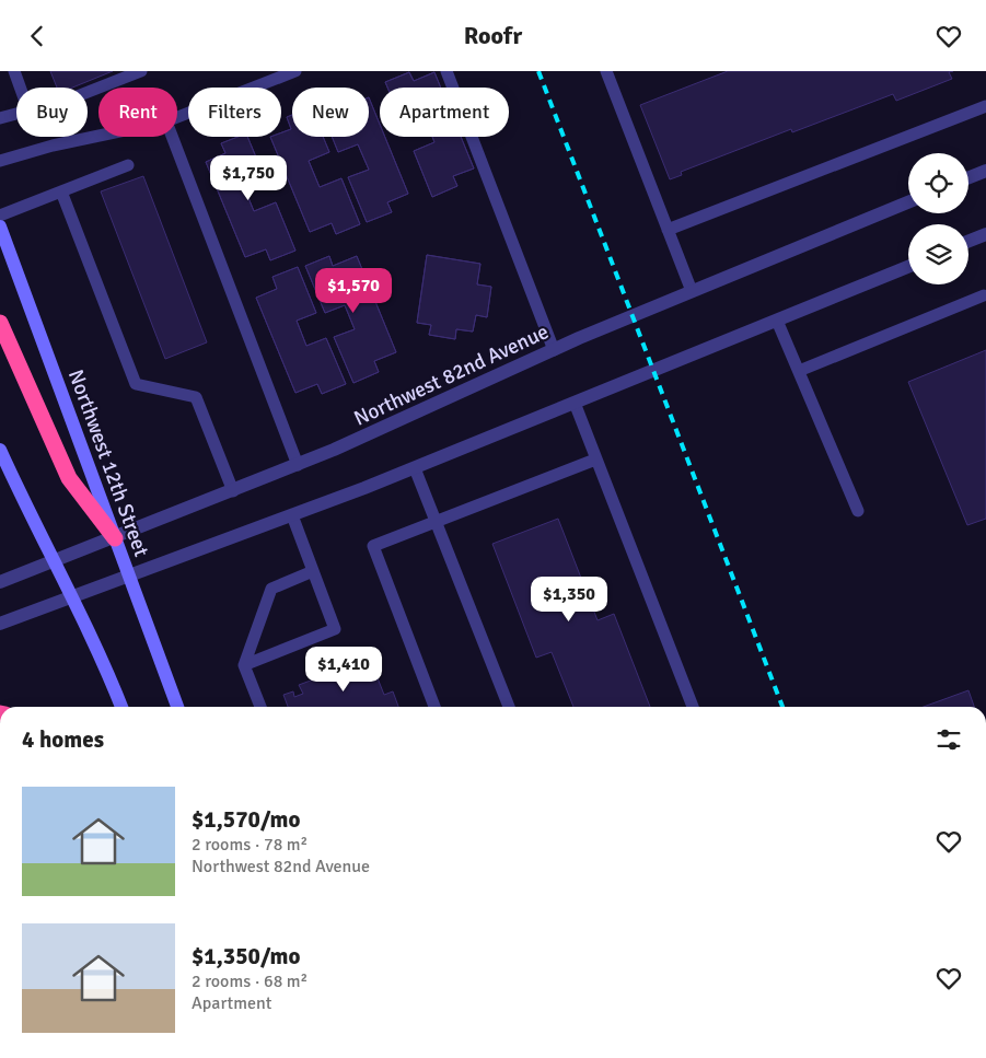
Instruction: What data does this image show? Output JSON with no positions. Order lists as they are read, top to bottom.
{
  "streets": {
    "main road": ["Northwest 12th Street"],
    "street": ["Northwest 82nd Avenue"]
  },
  "crossings": [
    ["Northwest 82nd Avenue", "Northwest 12th Street"]
  ],
  "page": {
    "header": "Roofr",
    "chip": [
      "Buy",
      "Rent",
      "Filters",
      "New",
      "Apartment"
    ],
    "price": [
      "$1,750",
      "$1,570",
      "$1,350",
      "$1,410"
    ],
    "heading": "4 homes",
    "list": [
      {
        "name": "$1,570/mo",
        "note": "2 rooms · 78 m² · Northwest 82nd Avenue"
      },
      {
        "name": "$1,350/mo",
        "note": "2 rooms · 68 m² · Apartment"
      }
    ]
  }
}
